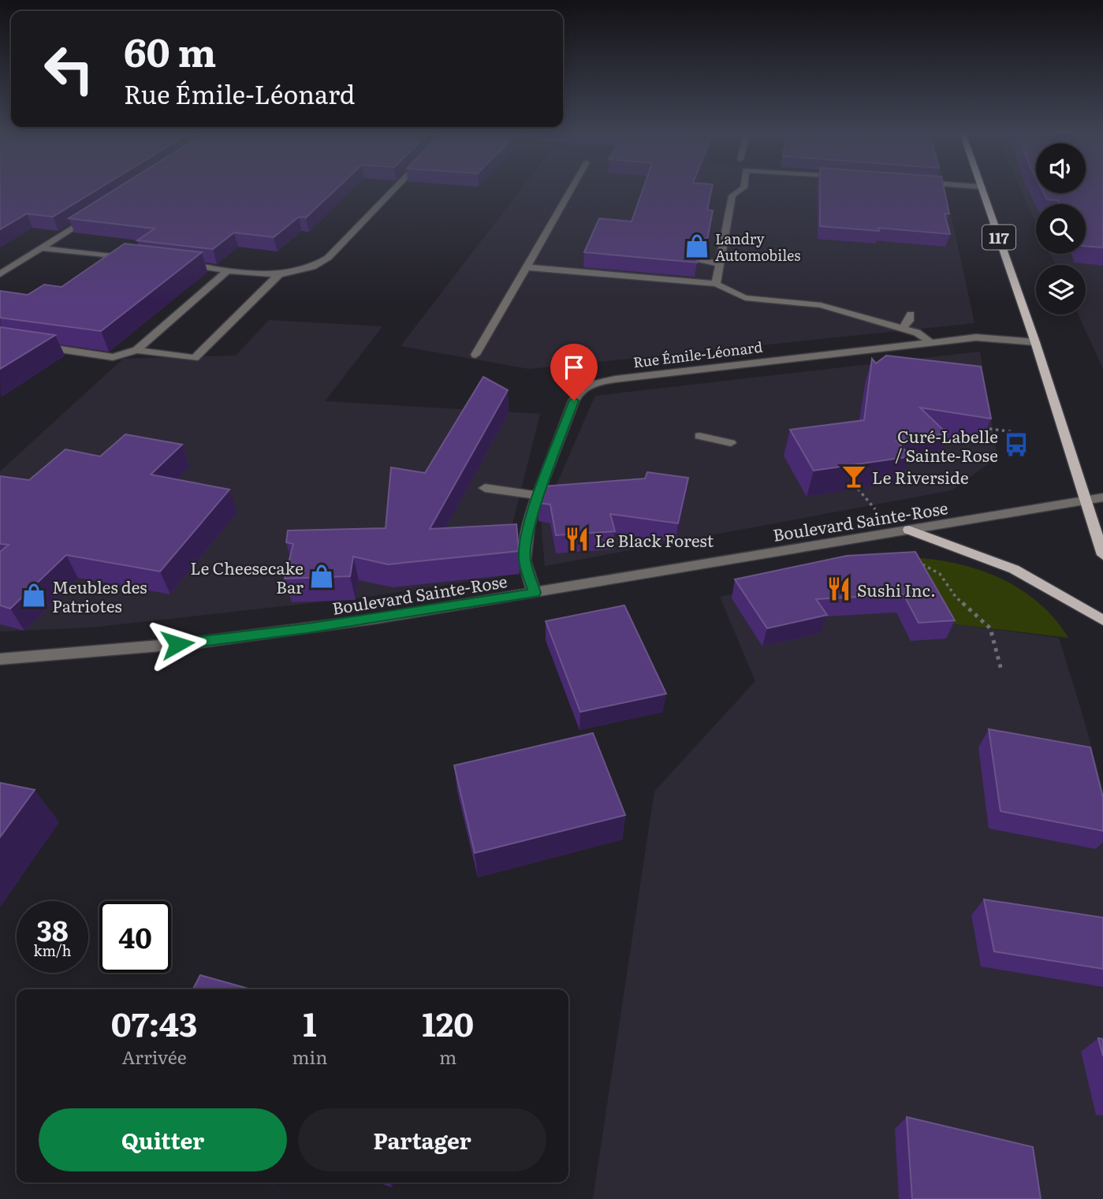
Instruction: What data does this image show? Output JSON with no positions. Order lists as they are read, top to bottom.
{
  "streets": {
    "main road": ["117"],
    "street": ["Rue Émile-Léonard", "Boulevard Sainte-Rose"]
  },
  "crossings": [
    ["117", "Rue Émile-Léonard"],
    ["117", "Boulevard Sainte-Rose"],
    ["Rue Émile-Léonard", "Boulevard Sainte-Rose"]
  ],
  "places": {
    "shop": ["Landry Automobiles", "Le Cheesecake Bar", "Meubles des Patriotes"],
    "bus stop": ["Curé-Labelle / Sainte-Rose"],
    "bar": ["Le Riverside"],
    "restaurant": ["Le Black Forest", "Sushi Inc."]
  },
  "page": {
    "turn": ["60 m", "Rue Émile-Léonard"],
    "speed": "38 km/h",
    "limit": "40",
    "eta": [
      "07:43",
      "Arrivée",
      "1",
      "min",
      "120",
      "m"
    ],
    "buttons": ["Quitter", "Partager"]
  }
}
